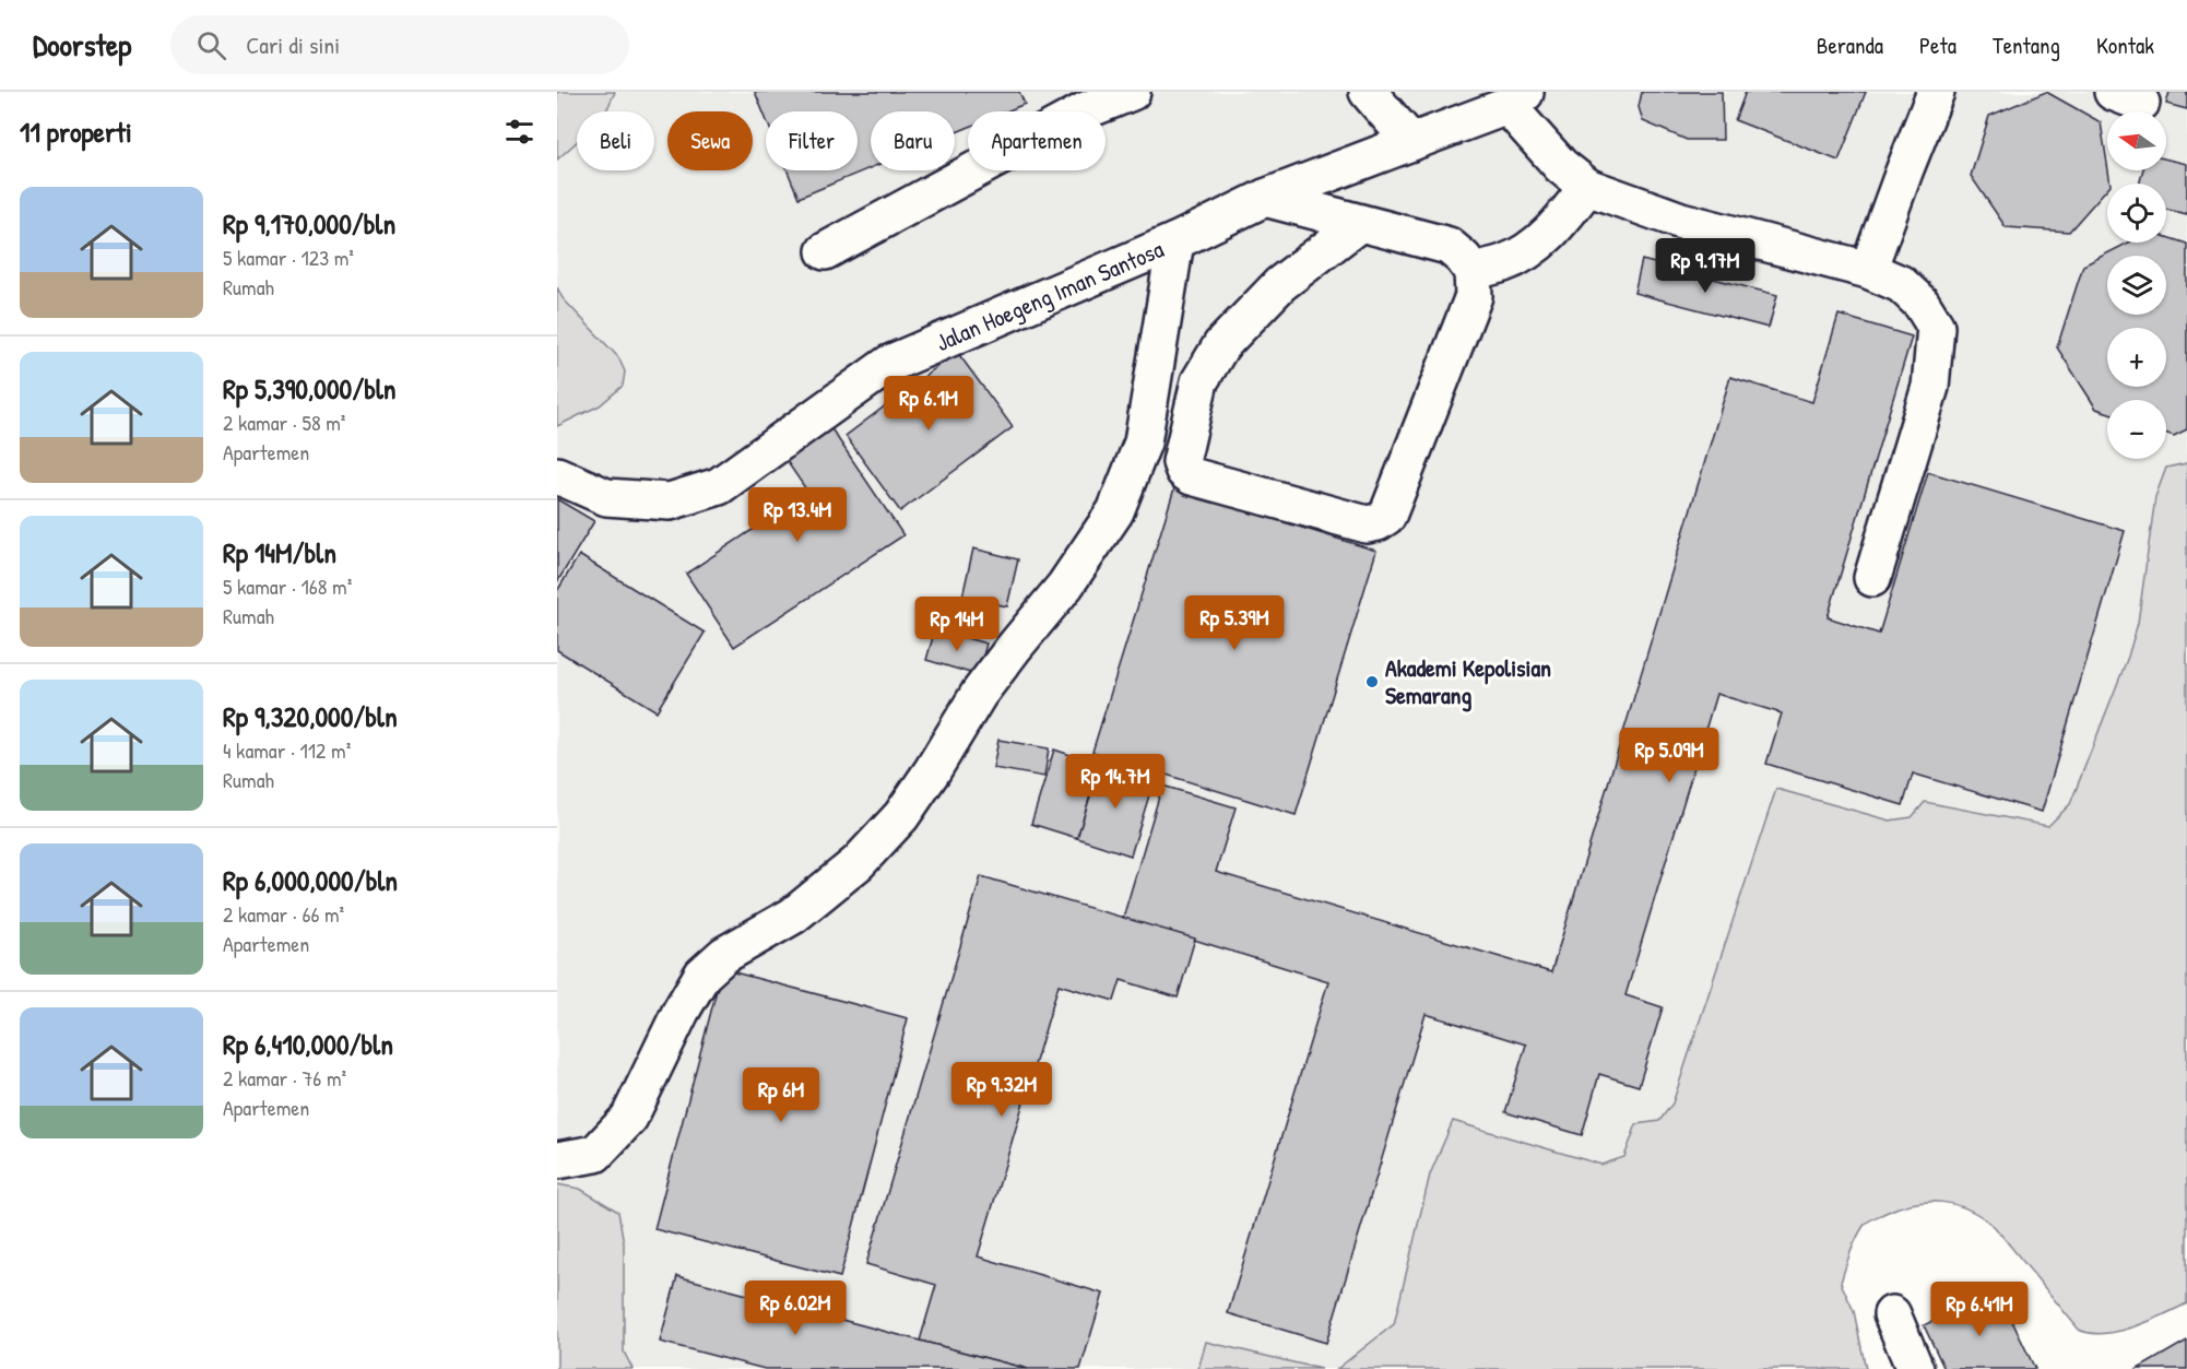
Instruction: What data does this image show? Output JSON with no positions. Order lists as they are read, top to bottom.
{
  "streets": {
    "lane": ["Jalan Hoegeng Iman Santosa"]
  },
  "places": ["Akademi Kepolisian Semarang"],
  "north": "left",
  "page": {
    "header": "Doorstep",
    "search": "Cari di sini",
    "nav": [
      "Beranda",
      "Peta",
      "Tentang",
      "Kontak"
    ],
    "heading": "11 properti",
    "map_buttons": ["+", "−"],
    "chip": [
      "Beli",
      "Sewa",
      "Filter",
      "Baru",
      "Apartemen"
    ],
    "list": [
      {
        "name": "Rp 9,170,000/bln",
        "note": "5 kamar · 123 m² · Rumah"
      },
      {
        "name": "Rp 5,390,000/bln",
        "note": "2 kamar · 58 m² · Apartemen"
      },
      {
        "name": "Rp 14M/bln",
        "note": "5 kamar · 168 m² · Rumah"
      },
      {
        "name": "Rp 9,320,000/bln",
        "note": "4 kamar · 112 m² · Rumah"
      },
      {
        "name": "Rp 6,000,000/bln",
        "note": "2 kamar · 66 m² · Apartemen"
      },
      {
        "name": "Rp 6,410,000/bln",
        "note": "2 kamar · 76 m² · Apartemen"
      }
    ],
    "price": [
      "Rp 9.17M",
      "Rp 6.1M",
      "Rp 13.4M",
      "Rp 5.39M",
      "Rp 14M",
      "Rp 5.09M",
      "Rp 14.7M",
      "Rp 9.32M",
      "Rp 6M",
      "Rp 6.02M",
      "Rp 6.41M"
    ]
  }
}
